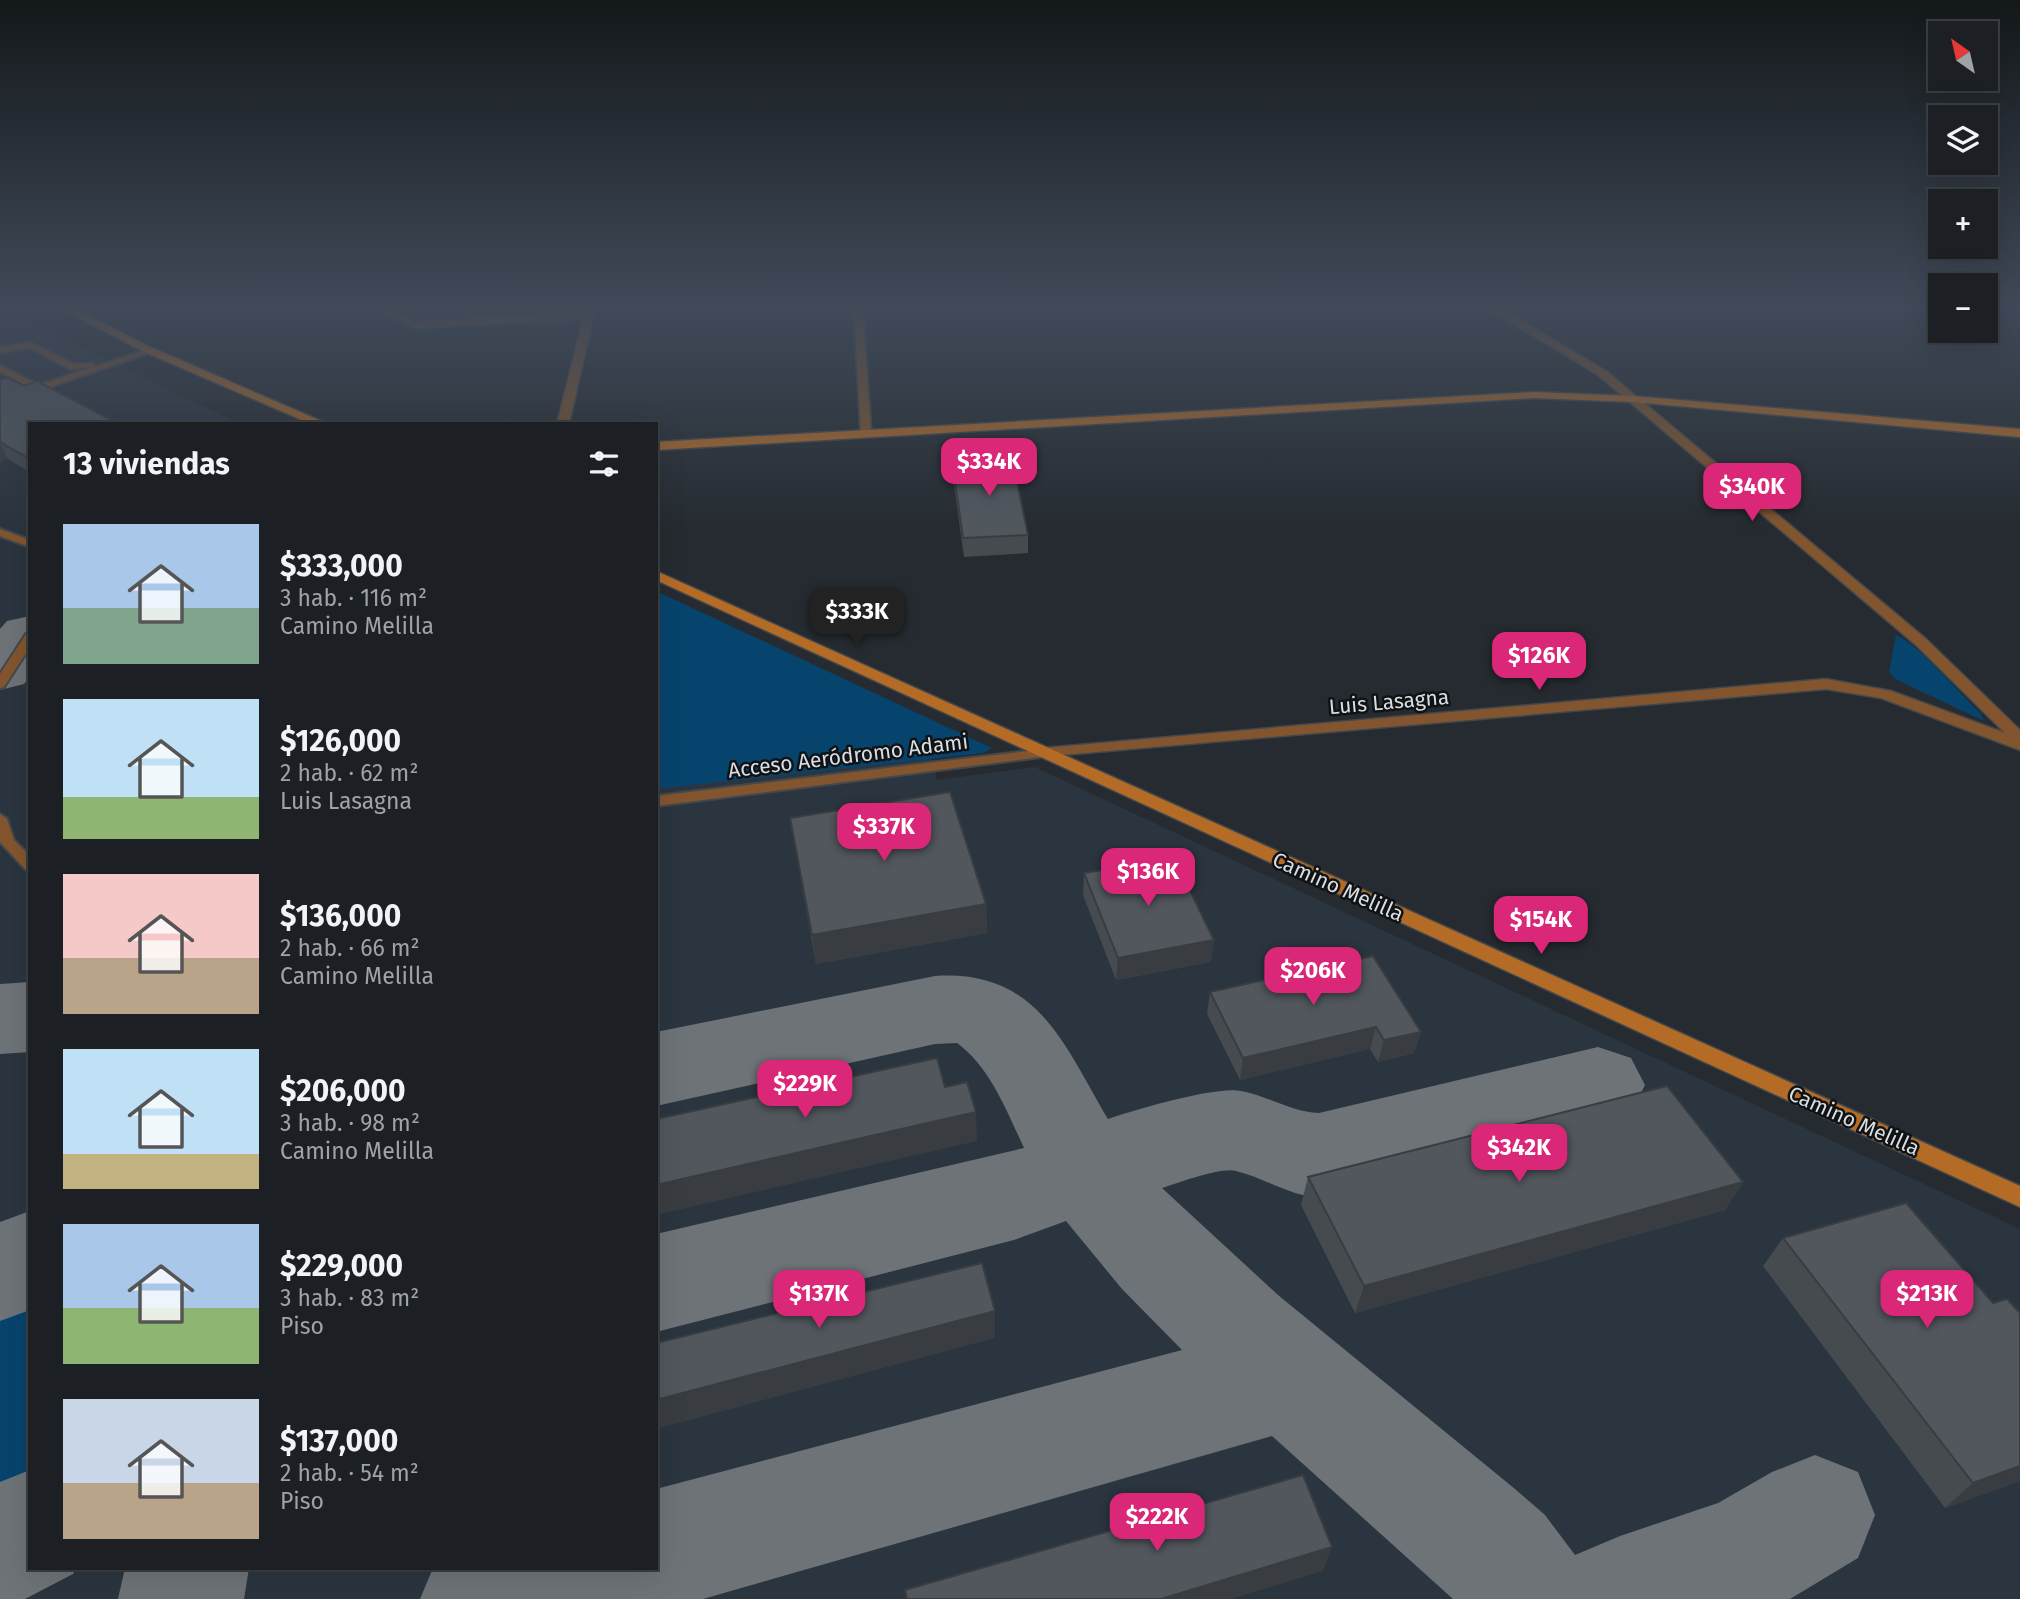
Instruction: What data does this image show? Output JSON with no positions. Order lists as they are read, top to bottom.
{
  "streets": {
    "street": ["Luis Lasagna", "Camino Melilla"],
    "lane": ["Acceso Aeródromo Adami"]
  },
  "crossings": [
    ["Luis Lasagna", "Acceso Aeródromo Adami"],
    ["Luis Lasagna", "Camino Melilla"],
    ["Acceso Aeródromo Adami", "Camino Melilla"]
  ],
  "north": "top left",
  "page": {
    "map_buttons": ["+", "−"],
    "heading": "13 viviendas",
    "price": [
      "$334K",
      "$340K",
      "$333K",
      "$126K",
      "$337K",
      "$136K",
      "$154K",
      "$206K",
      "$229K",
      "$342K",
      "$137K",
      "$213K",
      "$222K"
    ],
    "list": [
      {
        "name": "$333,000",
        "note": "3 hab. · 116 m² · Camino Melilla"
      },
      {
        "name": "$126,000",
        "note": "2 hab. · 62 m² · Luis Lasagna"
      },
      {
        "name": "$136,000",
        "note": "2 hab. · 66 m² · Camino Melilla"
      },
      {
        "name": "$206,000",
        "note": "3 hab. · 98 m² · Camino Melilla"
      },
      {
        "name": "$229,000",
        "note": "3 hab. · 83 m² · Piso"
      },
      {
        "name": "$137,000",
        "note": "2 hab. · 54 m² · Piso"
      }
    ]
  }
}
